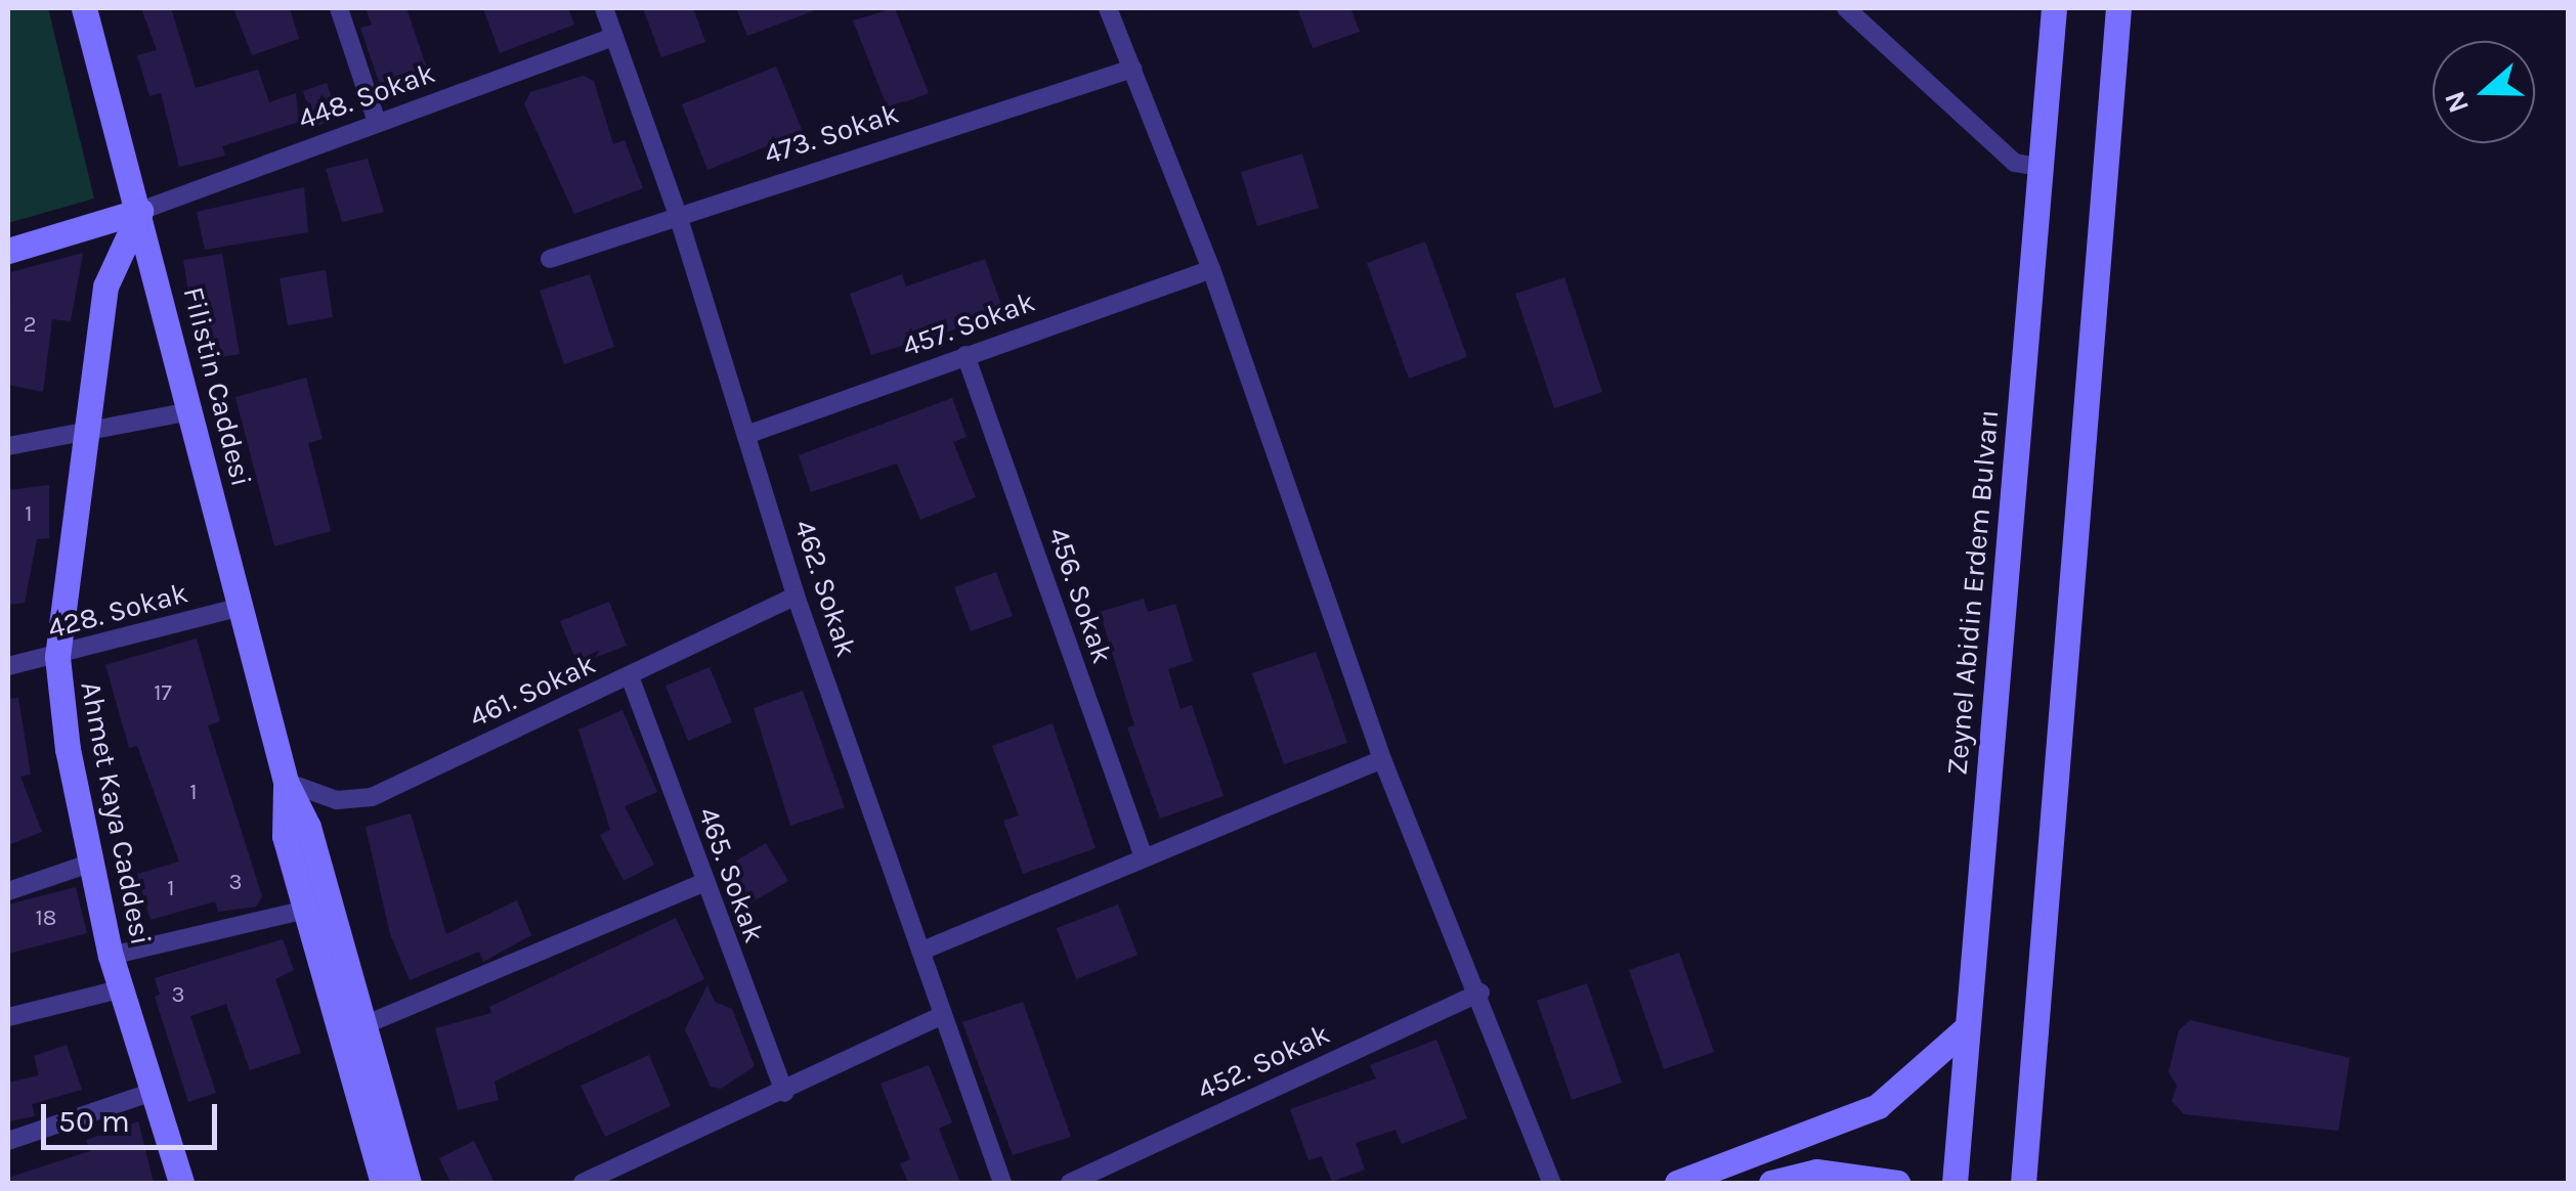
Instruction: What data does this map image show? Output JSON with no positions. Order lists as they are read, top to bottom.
{
  "streets": {
    "street": [
      "448. Sokak",
      "473. Sokak",
      "457. Sokak",
      "Filistin Caddesi",
      "462. Sokak",
      "Zeynel Abidin Erdem Bulvarı",
      "456. Sokak",
      "428. Sokak",
      "461. Sokak",
      "Ahmet Kaya Caddesi",
      "465. Sokak",
      "452. Sokak"
    ]
  },
  "crossings": [
    ["448. Sokak", "Filistin Caddesi"],
    ["448. Sokak", "462. Sokak"],
    ["448. Sokak", "Ahmet Kaya Caddesi"],
    ["473. Sokak", "462. Sokak"],
    ["457. Sokak", "462. Sokak"],
    ["457. Sokak", "456. Sokak"],
    ["Filistin Caddesi", "428. Sokak"],
    ["Filistin Caddesi", "461. Sokak"],
    ["Filistin Caddesi", "Ahmet Kaya Caddesi"],
    ["462. Sokak", "461. Sokak"],
    ["428. Sokak", "Ahmet Kaya Caddesi"],
    ["461. Sokak", "465. Sokak"]
  ],
  "house_numbers": [
    "2",
    "1",
    "17",
    "1",
    "3",
    "1",
    "18",
    "3"
  ],
  "scale_bar": "50 m",
  "north": "left"
}
